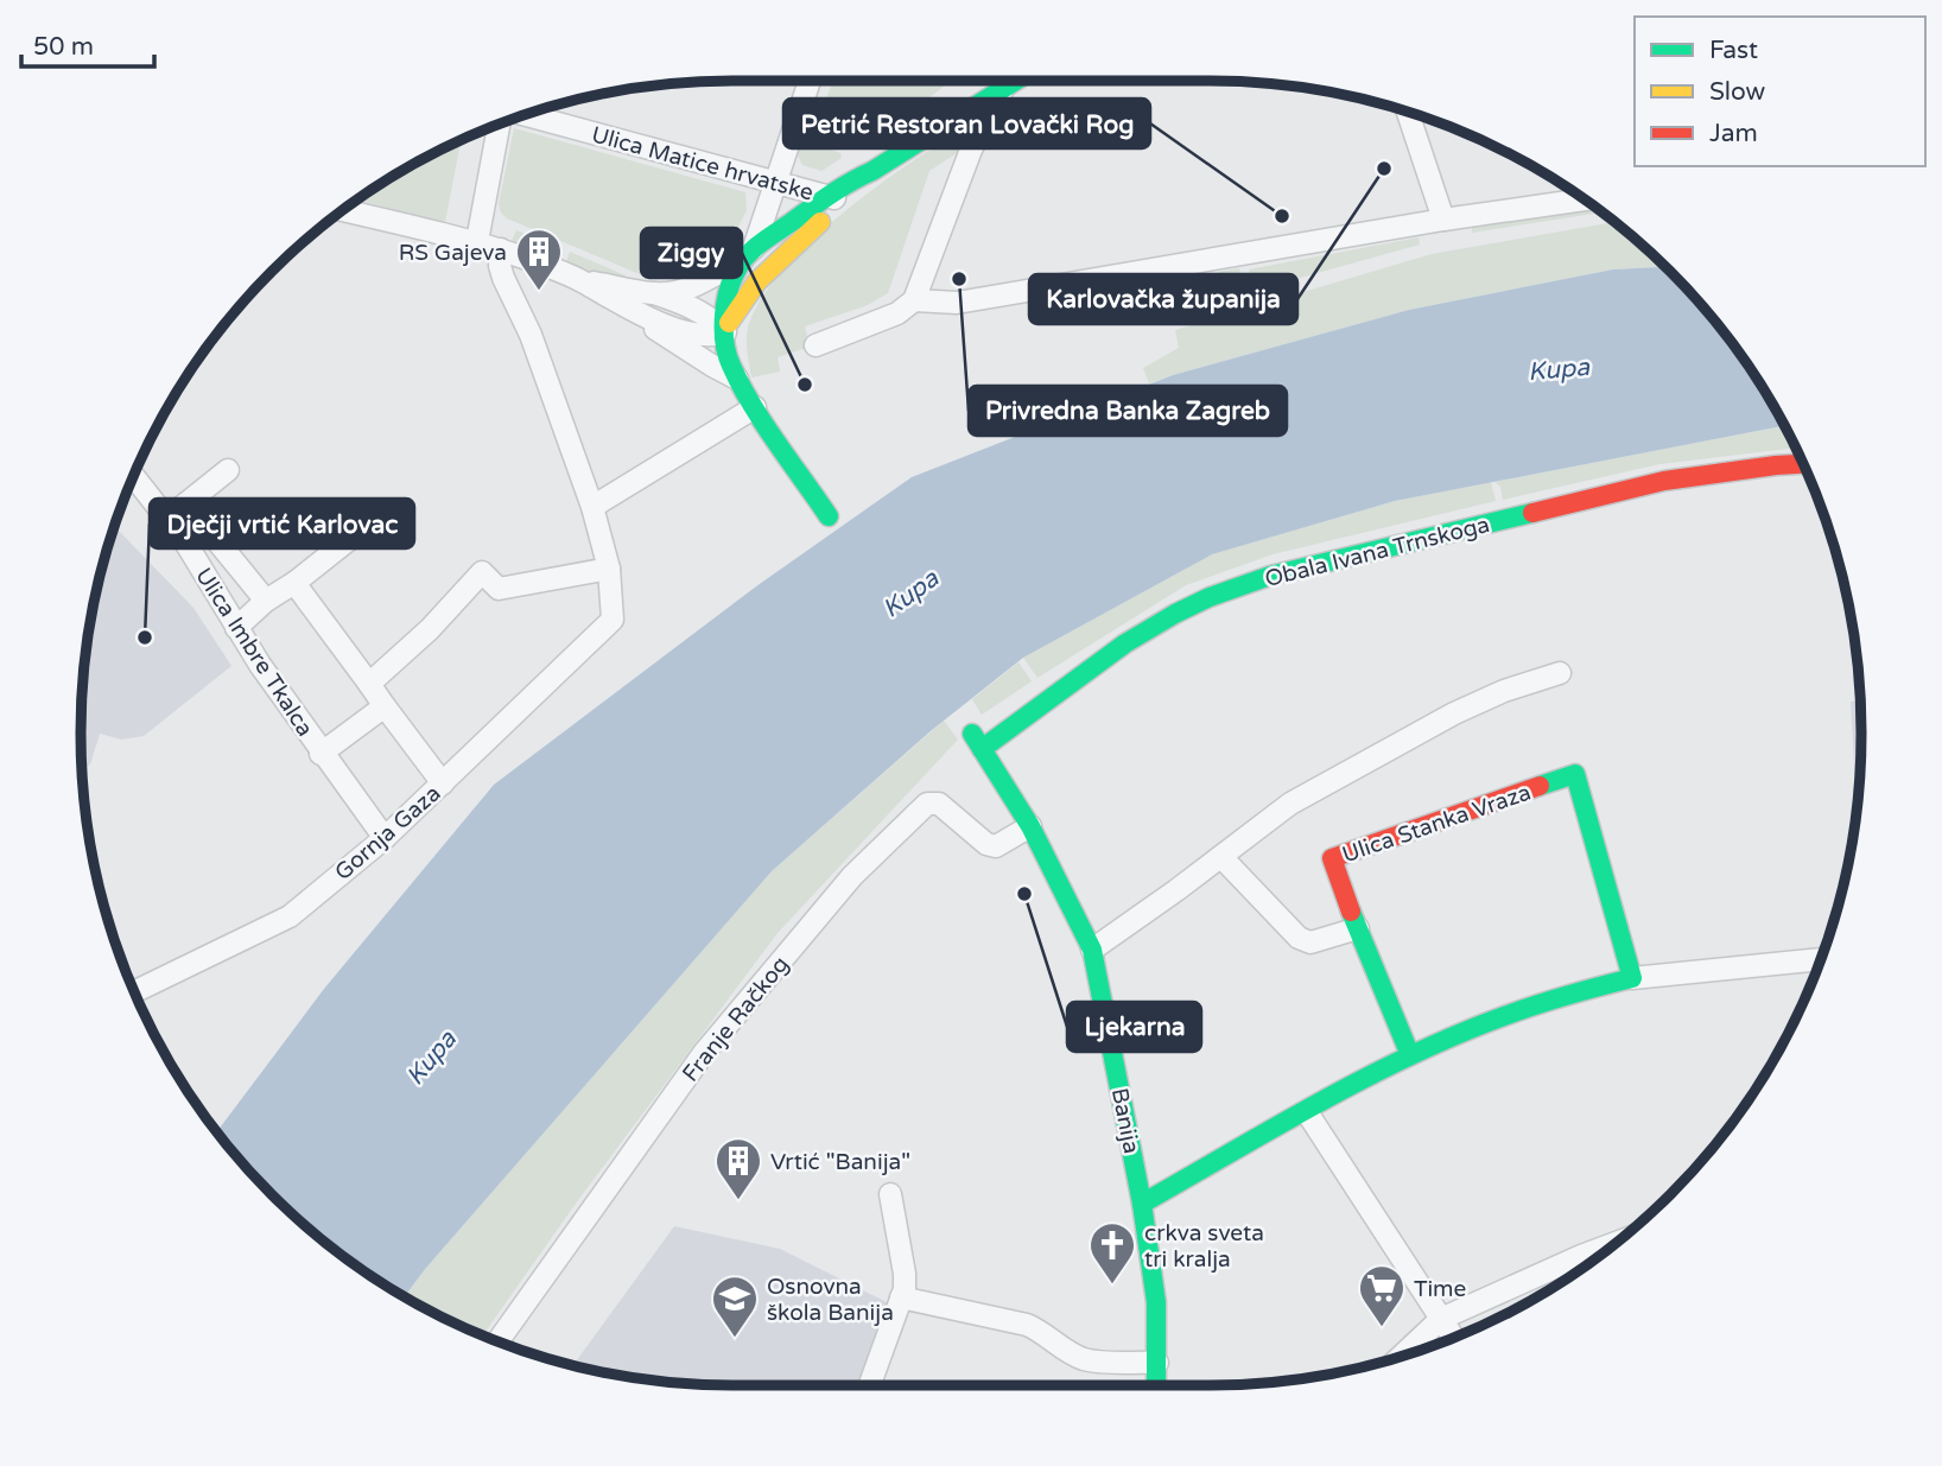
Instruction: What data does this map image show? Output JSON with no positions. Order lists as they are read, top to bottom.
{
  "streets": {
    "street": [
      "Ulica Matice hrvatske",
      "Obala Ivana Trnskoga",
      "Ulica Imbre Tkalca",
      "Ulica Stanka Vraza",
      "Gornja Gaza",
      "Franje Račkog",
      "Banija"
    ]
  },
  "crossings": [
    ["Obala Ivana Trnskoga", "Banija"],
    ["Ulica Imbre Tkalca", "Gornja Gaza"],
    ["Franje Račkog", "Banija"]
  ],
  "water": ["Kupa"],
  "places": {
    "other": [
      "Karlovačka županija",
      "Petrić Restoran Lovački Rog",
      "Privredna Banka Zagreb",
      "Ziggy",
      "Dječji vrtić Karlovac",
      "Ljekarna"
    ],
    "building": ["RS Gajeva", "Vrtić \"Banija\""],
    "church": ["crkva sveta tri kralja"],
    "supermarket": ["Time"],
    "school or university": ["Osnovna škola Banija"]
  },
  "legend": ["Fast", "Slow", "Jam"],
  "scale_bar": "50 m"
}
